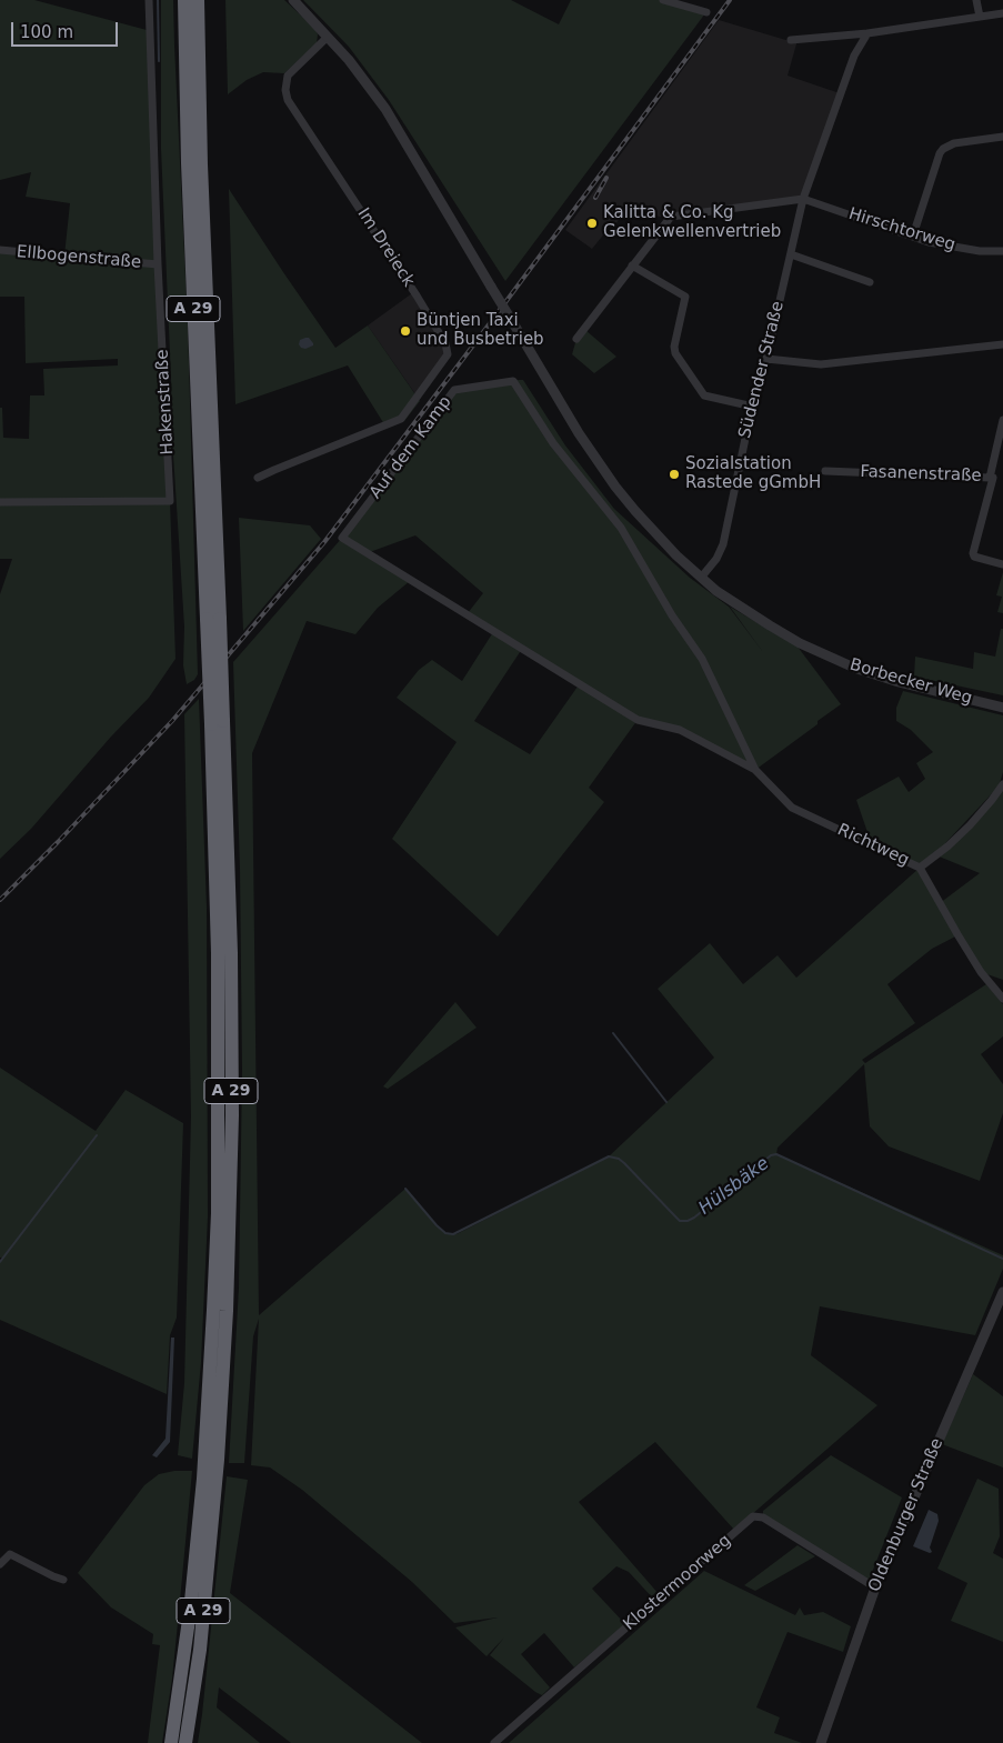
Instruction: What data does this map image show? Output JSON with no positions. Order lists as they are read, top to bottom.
{
  "streets": {
    "highway": ["A 29"],
    "street": [
      "Hirschtorweg",
      "Im Dreieck",
      "Ellbogenstraße",
      "Südender Straße",
      "Hakenstraße",
      "Auf dem Kamp",
      "Fasanenstraße",
      "Borbecker Weg",
      "Richtweg",
      "Oldenburger Straße",
      "Klostermoorweg"
    ]
  },
  "crossings": [
    ["Hirschtorweg", "Südender Straße"],
    ["Im Dreieck", "Borbecker Weg"],
    ["Ellbogenstraße", "Hakenstraße"],
    ["Südender Straße", "Borbecker Weg"],
    ["Auf dem Kamp", "Richtweg"],
    ["Oldenburger Straße", "Klostermoorweg"]
  ],
  "water": ["Hülsbäke"],
  "places": ["Kalitta & Co. Kg Gelenkwellenvertrieb", "Büntjen Taxi und Busbetrieb", "Sozialstation Rastede gGmbH"],
  "scale_bar": "100 m"
}
